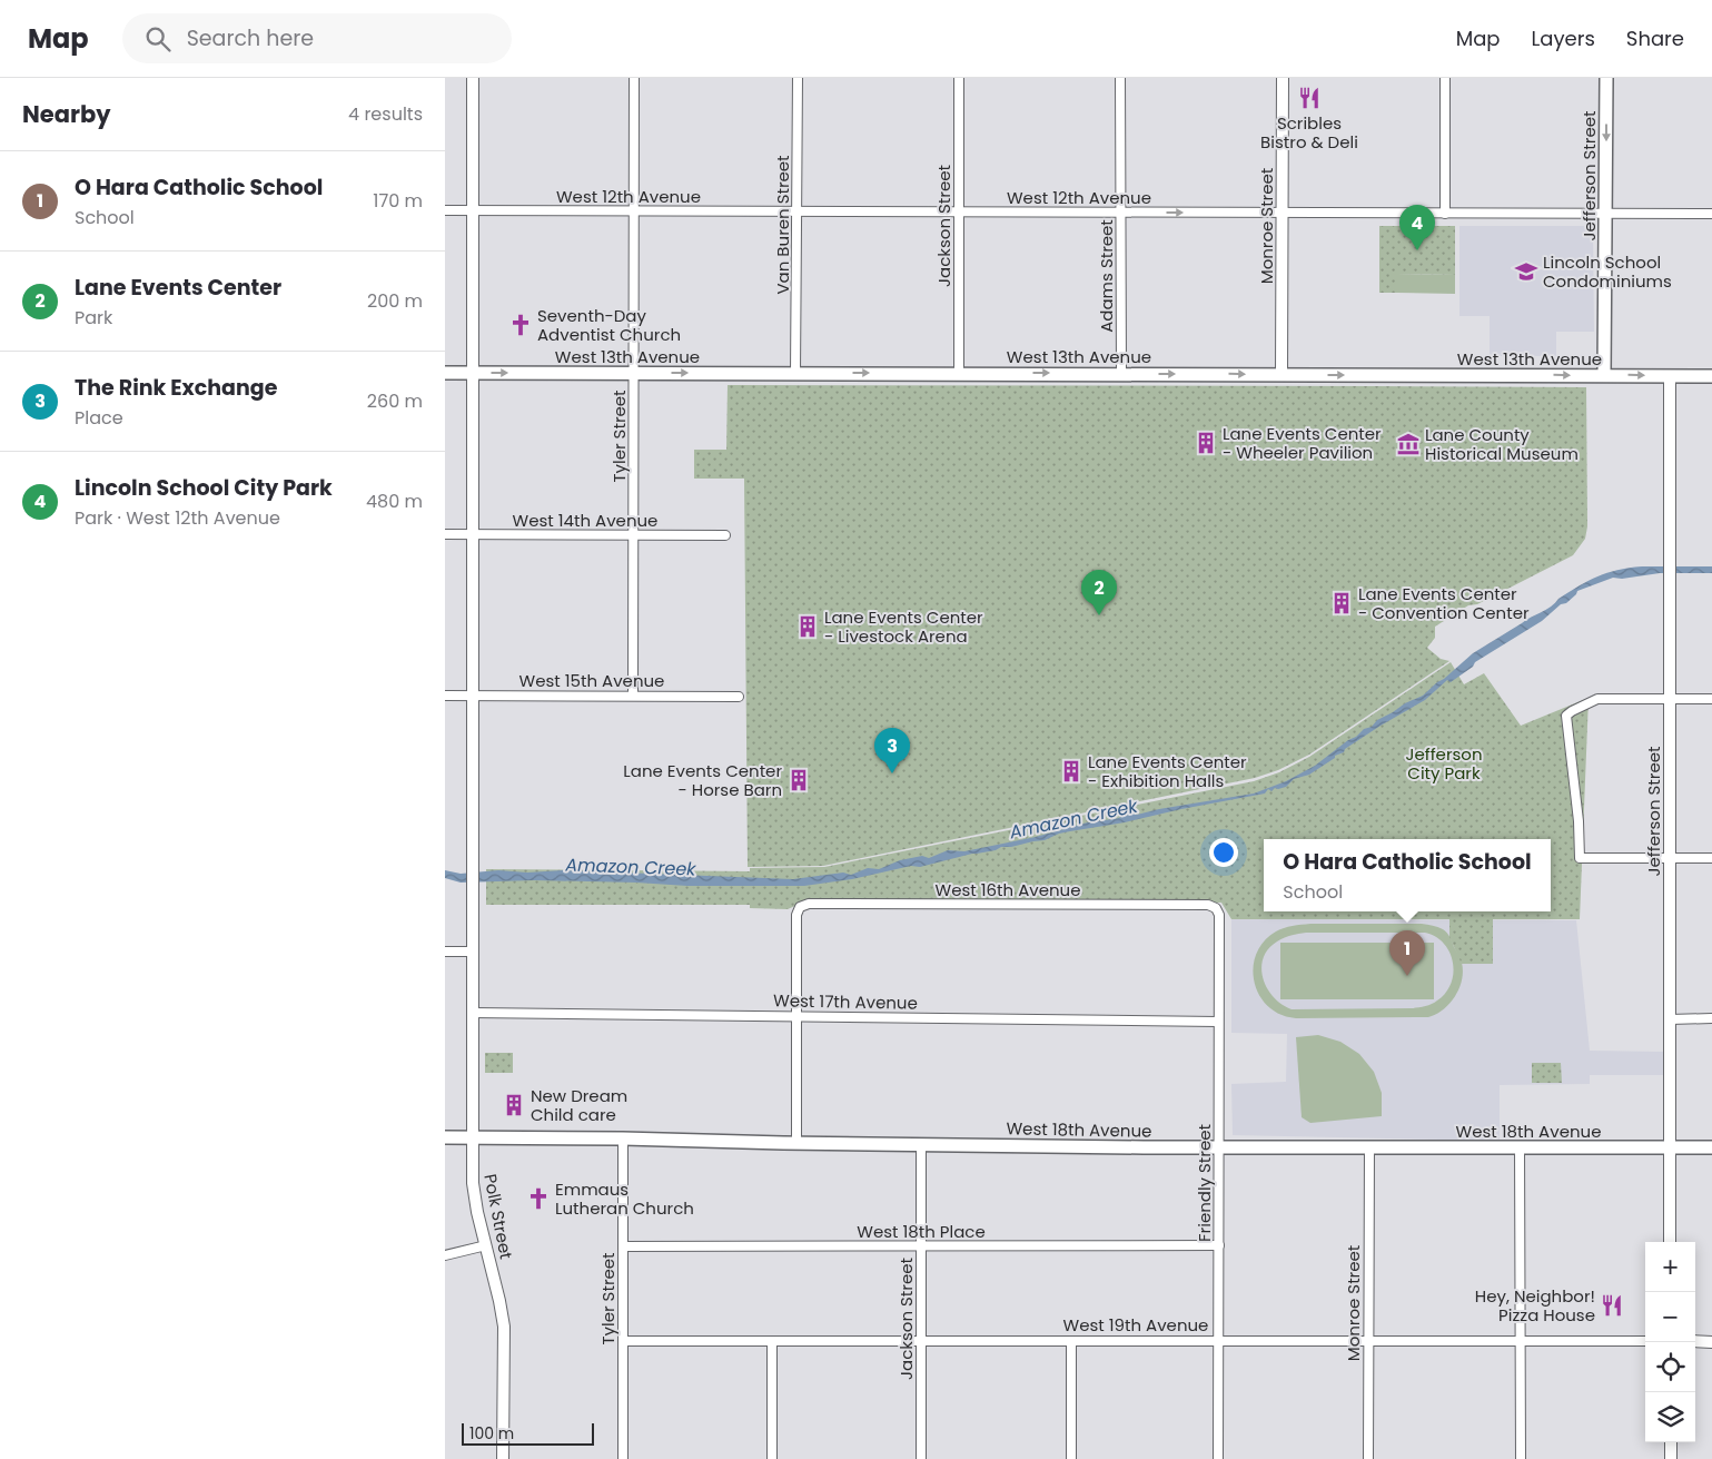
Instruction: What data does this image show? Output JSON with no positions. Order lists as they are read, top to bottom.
{
  "streets": {
    "main road": ["Jefferson Street", "West 13th Avenue", "West 18th Avenue"],
    "street": [
      "West 12th Avenue",
      "Van Buren Street",
      "Jackson Street",
      "Monroe Street",
      "Adams Street",
      "Tyler Street",
      "West 14th Avenue",
      "West 15th Avenue",
      "West 16th Avenue",
      "West 17th Avenue",
      "Friendly Street",
      "Polk Street",
      "West 18th Place",
      "West 19th Avenue"
    ]
  },
  "crossings": [
    ["Jefferson Street", "West 12th Avenue"],
    ["Jefferson Street", "West 13th Avenue"],
    ["Jefferson Street", "West 18th Avenue"],
    ["West 12th Avenue", "Van Buren Street"],
    ["West 12th Avenue", "Jackson Street"],
    ["West 12th Avenue", "Monroe Street"],
    ["West 12th Avenue", "Adams Street"],
    ["West 12th Avenue", "Tyler Street"],
    ["West 12th Avenue", "Polk Street"],
    ["Van Buren Street", "West 13th Avenue"],
    ["Jackson Street", "West 13th Avenue"],
    ["Jackson Street", "West 18th Avenue"],
    ["Jackson Street", "West 18th Place"],
    ["Jackson Street", "West 19th Avenue"],
    ["Monroe Street", "West 13th Avenue"],
    ["Monroe Street", "West 18th Avenue"],
    ["Monroe Street", "West 19th Avenue"],
    ["Adams Street", "West 13th Avenue"],
    ["West 13th Avenue", "Tyler Street"],
    ["West 13th Avenue", "Polk Street"],
    ["Tyler Street", "West 14th Avenue"],
    ["Tyler Street", "West 15th Avenue"],
    ["Tyler Street", "West 18th Avenue"],
    ["Tyler Street", "West 18th Place"],
    ["Tyler Street", "West 19th Avenue"],
    ["West 14th Avenue", "Polk Street"],
    ["West 15th Avenue", "Polk Street"],
    ["West 16th Avenue", "West 17th Avenue"],
    ["West 16th Avenue", "Friendly Street"],
    ["West 17th Avenue", "Friendly Street"],
    ["West 17th Avenue", "Polk Street"],
    ["West 18th Avenue", "Friendly Street"],
    ["West 18th Avenue", "Polk Street"],
    ["Friendly Street", "West 18th Place"],
    ["Friendly Street", "West 19th Avenue"]
  ],
  "one_way": ["West 13th Avenue"],
  "water": ["Amazon Creek"],
  "parks": ["Jefferson City Park"],
  "places": {
    "restaurant": ["Scribles Bistro & Deli", "Hey, Neighbor! Pizza House"],
    "school or university": ["Lincoln School Condominiums"],
    "church": ["Seventh-Day Adventist Church", "Emmaus Lutheran Church"],
    "building": [
      "Lane Events Center - Wheeler Pavilion",
      "Lane Events Center - Convention Center",
      "Lane Events Center - Livestock Arena",
      "Lane Events Center - Exhibition Halls",
      "Lane Events Center - Horse Barn",
      "New Dream Child care"
    ],
    "museum": ["Lane County Historical Museum"]
  },
  "scale_bar": "100 m",
  "page": {
    "header": "Map",
    "search": "Search here",
    "nav": ["Map", "Layers", "Share"],
    "heading": ["Nearby", "4 results"],
    "list": [
      {
        "mark": "1",
        "name": "O Hara Catholic School",
        "note": "School",
        "value": "170 m"
      },
      {
        "mark": "2",
        "name": "Lane Events Center",
        "note": "Park",
        "value": "200 m"
      },
      {
        "mark": "3",
        "name": "The Rink Exchange",
        "note": "Place",
        "value": "260 m"
      },
      {
        "mark": "4",
        "name": "Lincoln School City Park",
        "note": "Park · West 12th Avenue",
        "value": "480 m"
      }
    ],
    "pins": [
      "4",
      "2",
      "3",
      "1"
    ],
    "popup": ["O Hara Catholic School", "School"],
    "map_buttons": ["+", "−"],
    "scale": "100 m"
  }
}
